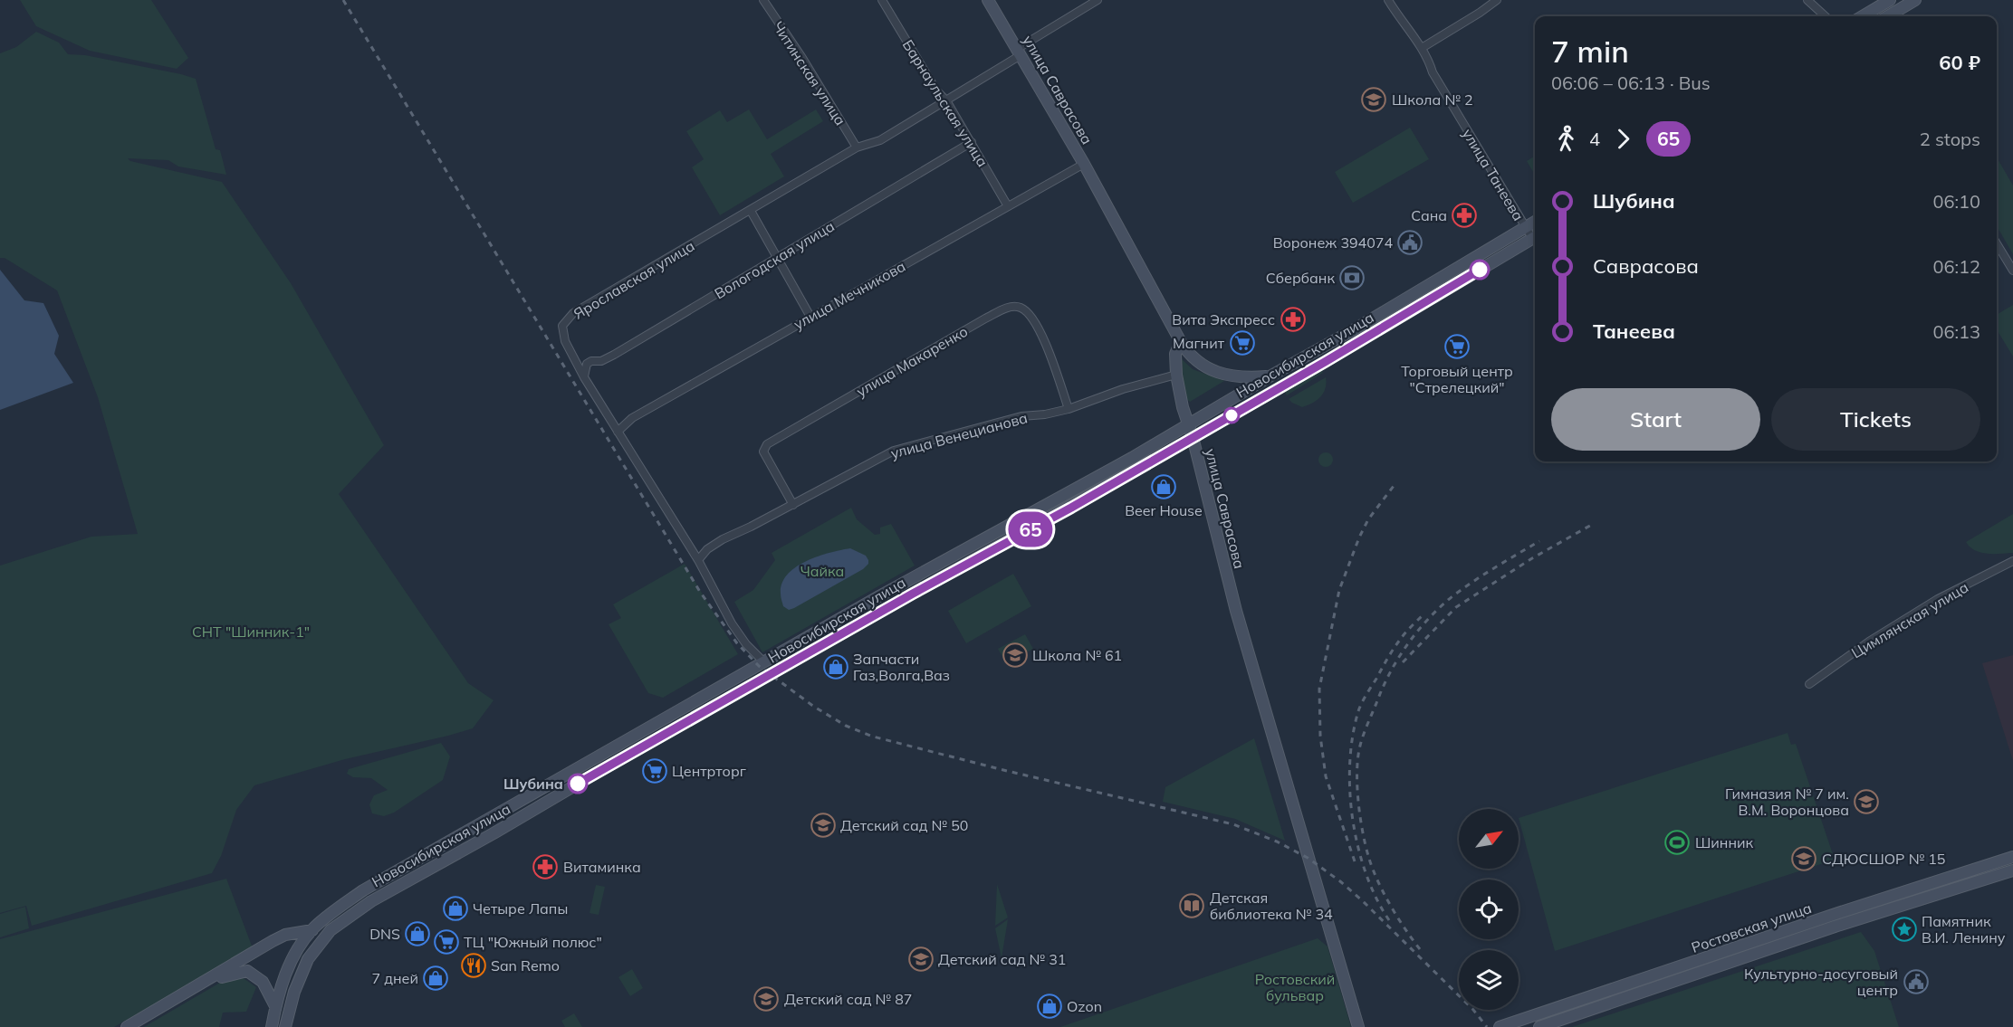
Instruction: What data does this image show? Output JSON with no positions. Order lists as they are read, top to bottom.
{
  "streets": {
    "main road": ["улица Саврасова", "Новосибирская улица", "Ростовская улица"],
    "street": [
      "Читинская улица",
      "Барнаульская улица",
      "улица Танеева",
      "Вологодская улица",
      "Ярославская улица",
      "улица Мечникова",
      "улица Макаренко",
      "улица Венецианова",
      "Цимлянская улица"
    ]
  },
  "crossings": [
    ["Читинская улица", "Ярославская улица"],
    ["улица Саврасова", "Ярославская улица"],
    ["улица Саврасова", "улица Мечникова"],
    ["улица Саврасова", "Новосибирская улица"],
    ["улица Саврасова", "улица Венецианова"],
    ["Барнаульская улица", "Вологодская улица"],
    ["Барнаульская улица", "Ярославская улица"],
    ["Барнаульская улица", "улица Мечникова"],
    ["улица Танеева", "Новосибирская улица"],
    ["Вологодская улица", "Ярославская улица"],
    ["Ярославская улица", "улица Мечникова"],
    ["Ярославская улица", "Новосибирская улица"],
    ["Ярославская улица", "улица Венецианова"],
    ["улица Макаренко", "улица Венецианова"]
  ],
  "parks": ["Чайка", "СНТ \"Шинник-1\"", "Ростовский бульвар"],
  "places": {
    "school or university": [
      "Школа № 2",
      "Школа № 61",
      "Гимназия № 7 им. В.М. Воронцова",
      "Детский сад № 50",
      "СДЮСШОР № 15",
      "Детский сад № 31",
      "Детский сад № 87"
    ],
    "pharmacy": ["Сана", "Вита Экспресс", "Витаминка"],
    "public building": ["Воронеж 394074", "Культурно-досуговый центр"],
    "bank": ["Сбербанк"],
    "supermarket": [
      "Магнит",
      "Торговый центр \"Стрелецкий\"",
      "Центрторг",
      "ТЦ \"Южный полюс\""
    ],
    "shop": [
      "Beer House",
      "Запчасти Газ,Волга,Ваз",
      "Четыре Лапы",
      "DNS",
      "7 дней",
      "Ozon"
    ],
    "other": ["Шубина"],
    "sports": ["Шинник"],
    "library": ["Детская библиотека № 34"],
    "place": ["Памятник В.И. Ленину"],
    "restaurant": ["San Remo"]
  },
  "lines": ["bus line 65"],
  "north": "top right",
  "page": {
    "on_map": "65",
    "heading": ["7 min", "06:06 – 06:13 · Bus", "60 ₽"],
    "legs": ["4", "65", "2 stops"],
    "list": [
      {
        "name": "Шубина",
        "value": "06:10"
      },
      {
        "name": "Саврасова",
        "value": "06:12"
      },
      {
        "name": "Танеева",
        "value": "06:13"
      }
    ],
    "buttons": ["Start", "Tickets"]
  }
}
